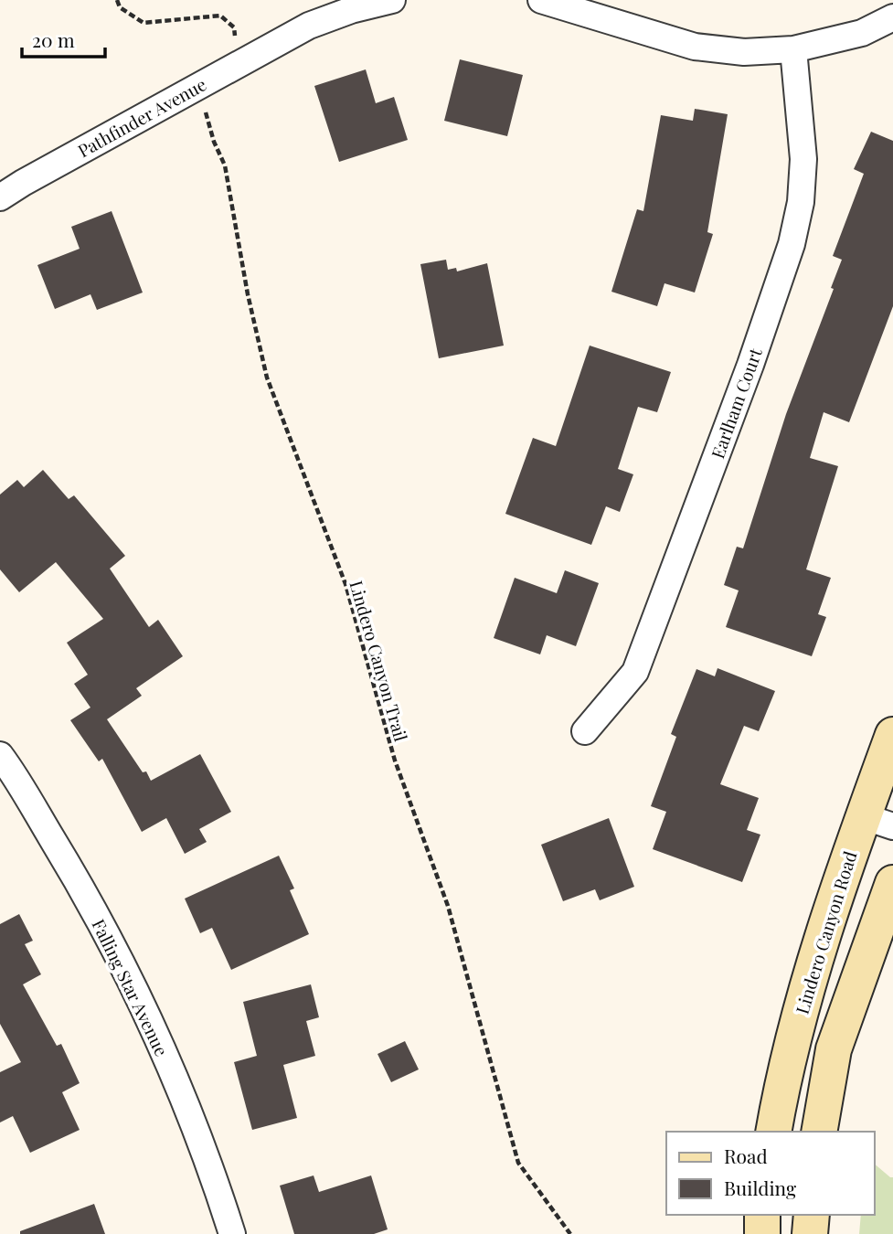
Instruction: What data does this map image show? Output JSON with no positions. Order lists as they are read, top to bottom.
{
  "streets": {
    "street": [
      "Pathfinder Avenue",
      "Earlham Court",
      "Lindero Canyon Road",
      "Falling Star Avenue"
    ],
    "path": ["Lindero Canyon Trail"]
  },
  "crossings": [
    ["Pathfinder Avenue", "Lindero Canyon Trail"]
  ],
  "legend": ["Road", "Building"],
  "scale_bar": "20 m"
}
